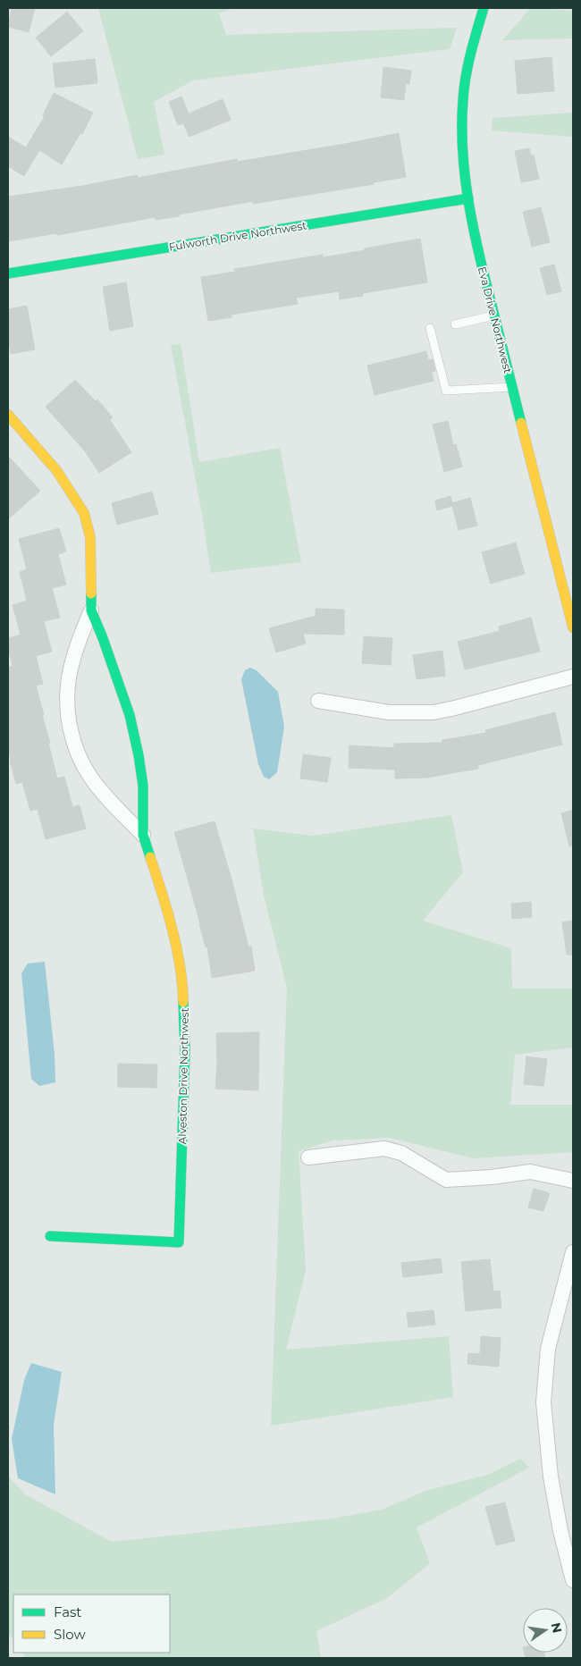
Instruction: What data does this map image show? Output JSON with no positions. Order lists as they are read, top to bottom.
{
  "streets": {
    "street": ["Fulworth Drive Northwest", "Eva Drive Northwest", "Alveston Drive Northwest"]
  },
  "crossings": [
    ["Fulworth Drive Northwest", "Eva Drive Northwest"]
  ],
  "legend": ["Fast", "Slow"],
  "north": "right"
}
